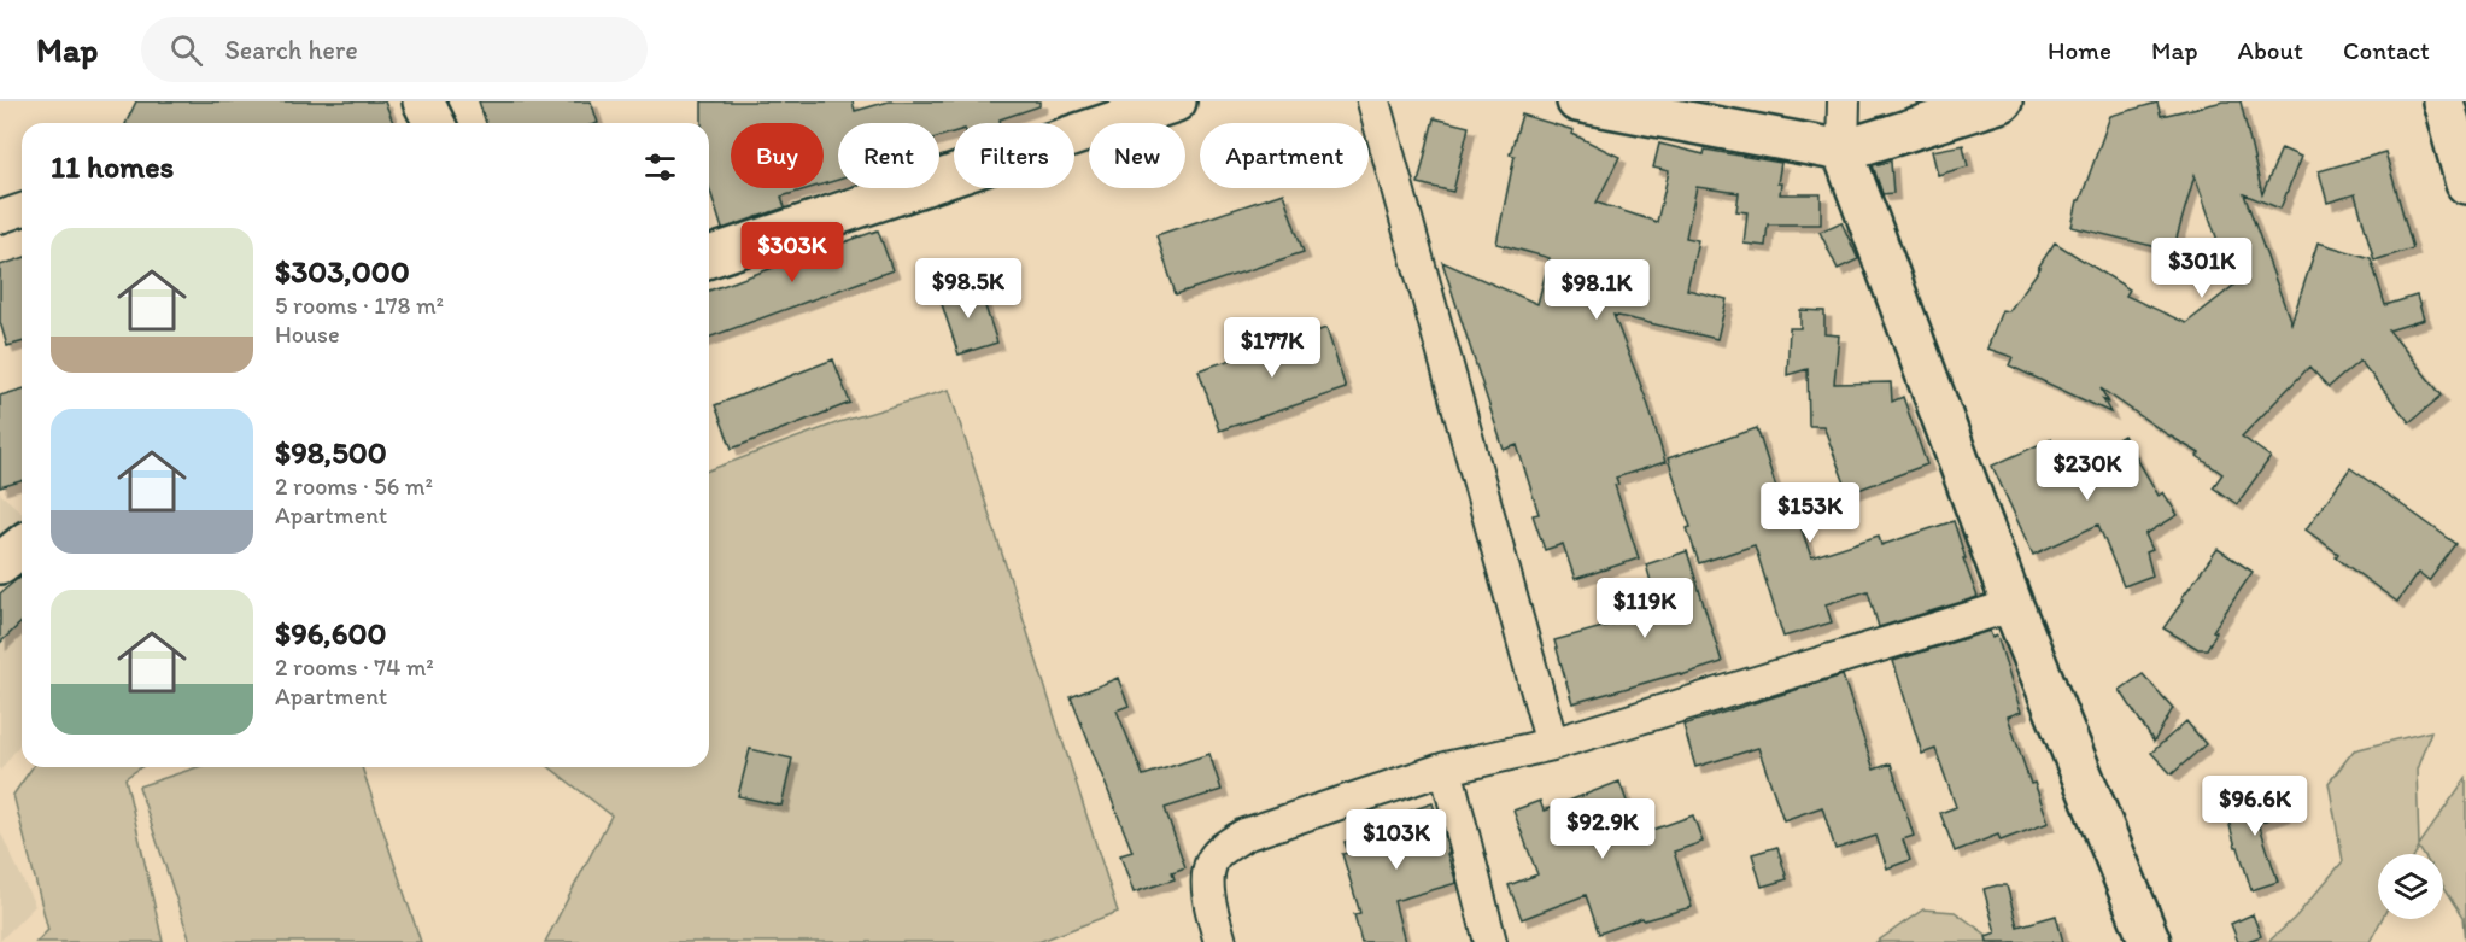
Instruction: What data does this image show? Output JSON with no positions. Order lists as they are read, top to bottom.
{
  "page": {
    "header": "Map",
    "search": "Search here",
    "nav": [
      "Home",
      "Map",
      "About",
      "Contact"
    ],
    "chip": [
      "Buy",
      "Rent",
      "Filters",
      "New",
      "Apartment"
    ],
    "heading": "11 homes",
    "list": [
      {
        "name": "$303,000",
        "note": "5 rooms · 178 m² · House"
      },
      {
        "name": "$98,500",
        "note": "2 rooms · 56 m² · Apartment"
      },
      {
        "name": "$96,600",
        "note": "2 rooms · 74 m² · Apartment"
      }
    ],
    "price": [
      "$303K",
      "$301K",
      "$98.5K",
      "$98.1K",
      "$177K",
      "$230K",
      "$153K",
      "$119K",
      "$96.6K",
      "$92.9K",
      "$103K"
    ]
  }
}
